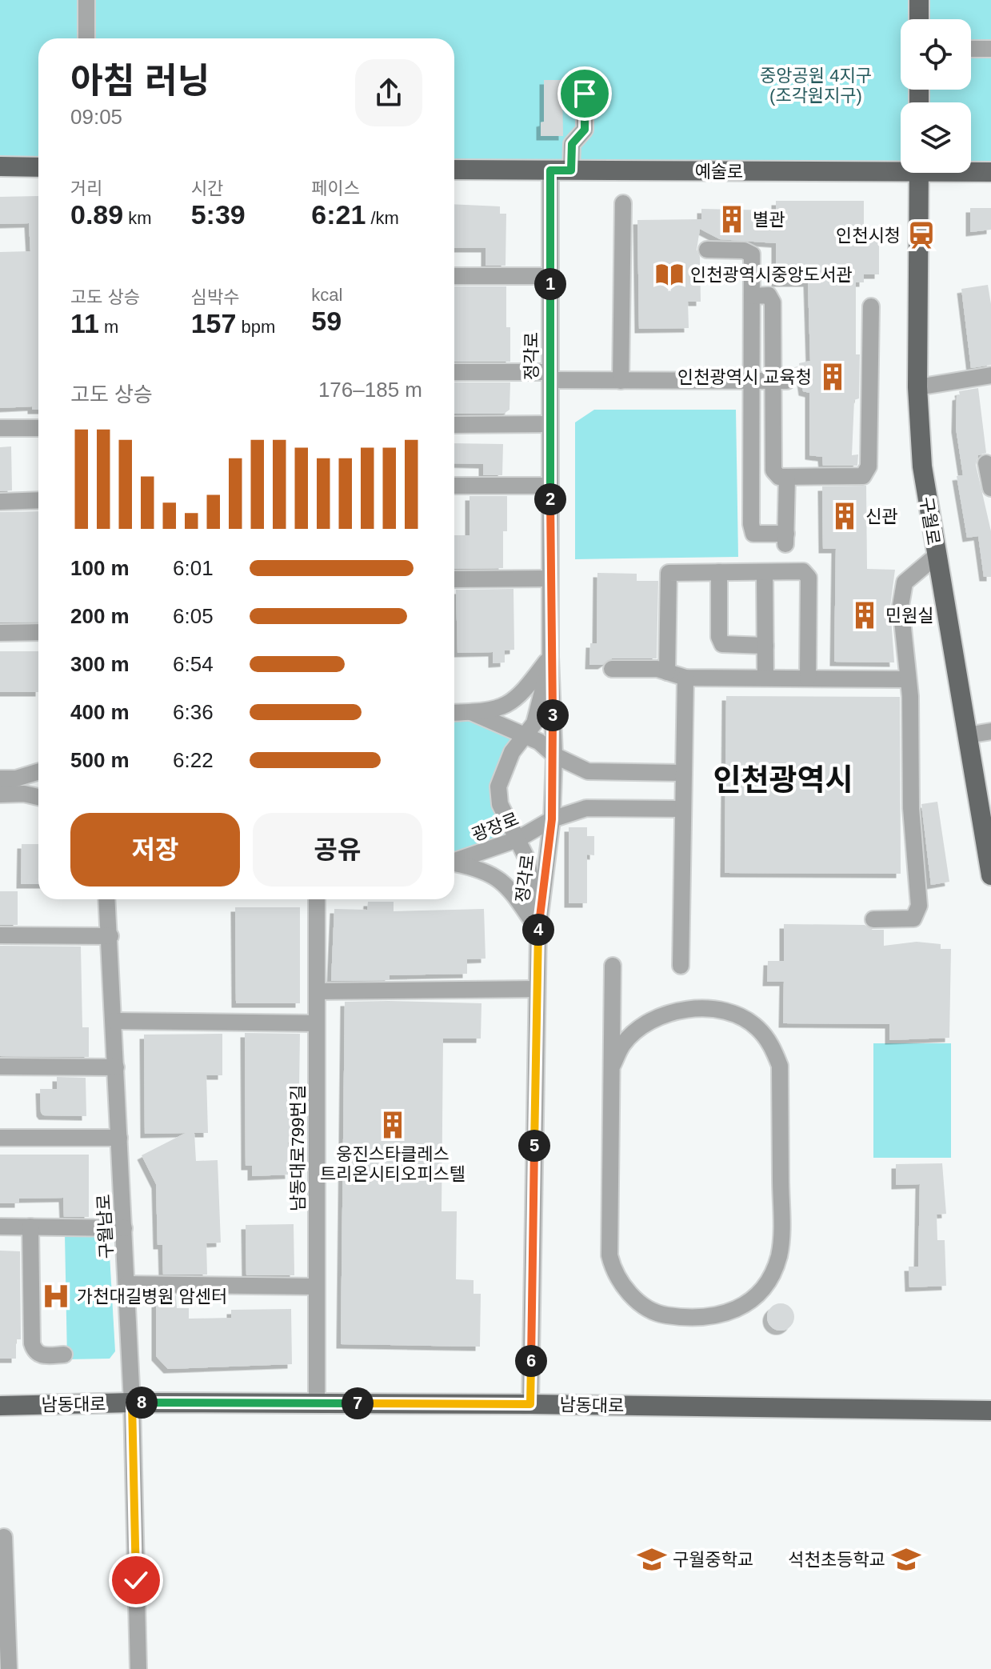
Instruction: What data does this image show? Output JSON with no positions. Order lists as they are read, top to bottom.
{
  "streets": {
    "main road": ["예술로", "구월로", "남동대로"],
    "street": [
      "정각로",
      "광장로",
      "남동대로799번길",
      "구월남로"
    ]
  },
  "crossings": [
    ["예술로", "정각로"],
    ["정각로", "광장로"],
    ["남동대로799번길", "남동대로"],
    ["구월남로", "남동대로"]
  ],
  "districts": ["인천광역시"],
  "parks": ["중앙공원 4지구 (조각원지구)"],
  "places": {
    "building": [
      "별관",
      "인천광역시 교육청",
      "신관",
      "민원실",
      "웅진스타클레스 트리온시티오피스텔"
    ],
    "station": ["인천시청"],
    "library": ["인천광역시중앙도서관"],
    "hospital": ["가천대길병원 암센터"],
    "school or university": ["구월중학교", "석천초등학교"]
  },
  "page": {
    "heading": ["아침 러닝", "09:05"],
    "stats": [
      ["거리", "0.89 km"],
      ["시간", "5:39"],
      ["페이스", "6:21 /km"],
      ["고도 상승", "11 m"],
      ["심박수", "157 bpm"],
      ["kcal", "59"]
    ],
    "pins": [
      "1",
      "2",
      "3",
      "4",
      "5",
      "6",
      "8",
      "7"
    ],
    "chart": ["고도 상승", "176–185 m"],
    "list": [
      {
        "name": "100 m",
        "note": "6:01"
      },
      {
        "name": "200 m",
        "note": "6:05"
      },
      {
        "name": "300 m",
        "note": "6:54"
      },
      {
        "name": "400 m",
        "note": "6:36"
      },
      {
        "name": "500 m",
        "note": "6:22"
      }
    ],
    "buttons": ["저장", "공유"]
  }
}
